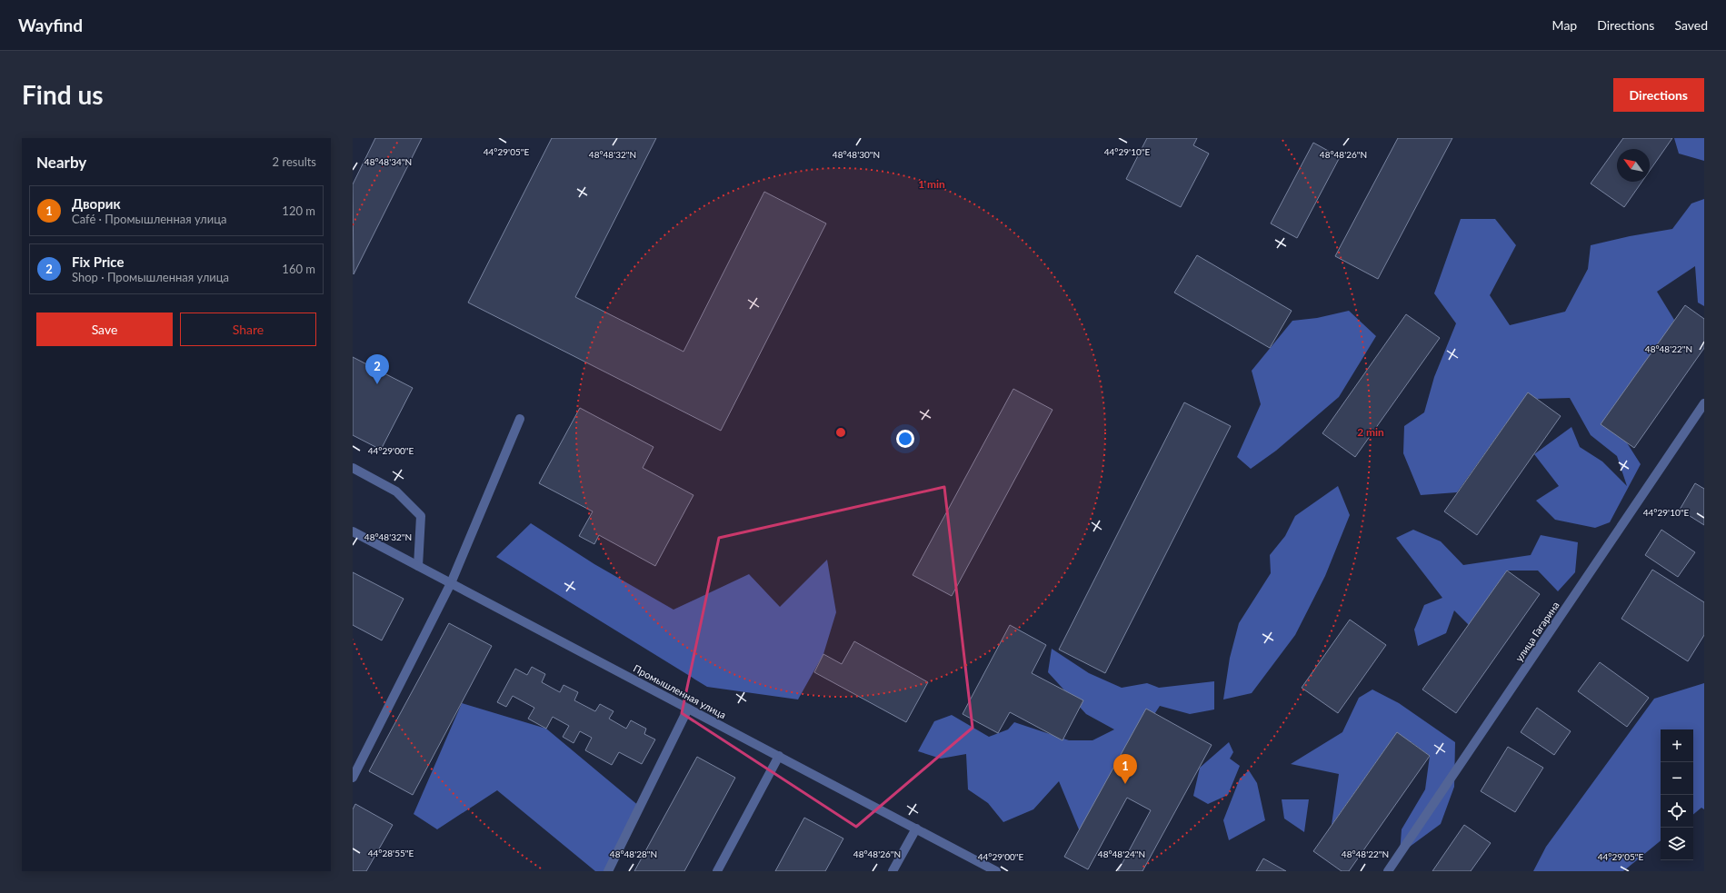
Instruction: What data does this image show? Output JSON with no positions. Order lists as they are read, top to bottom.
{
  "streets": {
    "street": ["улица Гагарина", "Промышленная улица"]
  },
  "north": "top left",
  "page": {
    "header": "Wayfind",
    "nav": ["Map", "Directions", "Saved"],
    "buttons": [
      "Directions",
      ["Save", "Share"]
    ],
    "title": "Find us",
    "heading": ["Nearby", "2 results"],
    "list": [
      {
        "mark": "1",
        "name": "Дворик",
        "note": "Café · Промышленная улица",
        "value": "120 m"
      },
      {
        "mark": "2",
        "name": "Fix Price",
        "note": "Shop · Промышленная улица",
        "value": "160 m"
      }
    ],
    "pins": ["2", "1"],
    "map_buttons": ["+", "−"]
  },
  "coordinates": [
    "44°29'05\"E",
    "44°29'10\"E",
    "48°48'32\"N",
    "48°48'30\"N",
    "48°48'26\"N",
    "48°48'34\"N",
    "48°48'22\"N",
    "44°29'00\"E",
    "44°28'55\"E",
    "48°48'28\"N",
    "48°48'24\"N"
  ],
  "rings": ["1 min", "2 min"]
}
